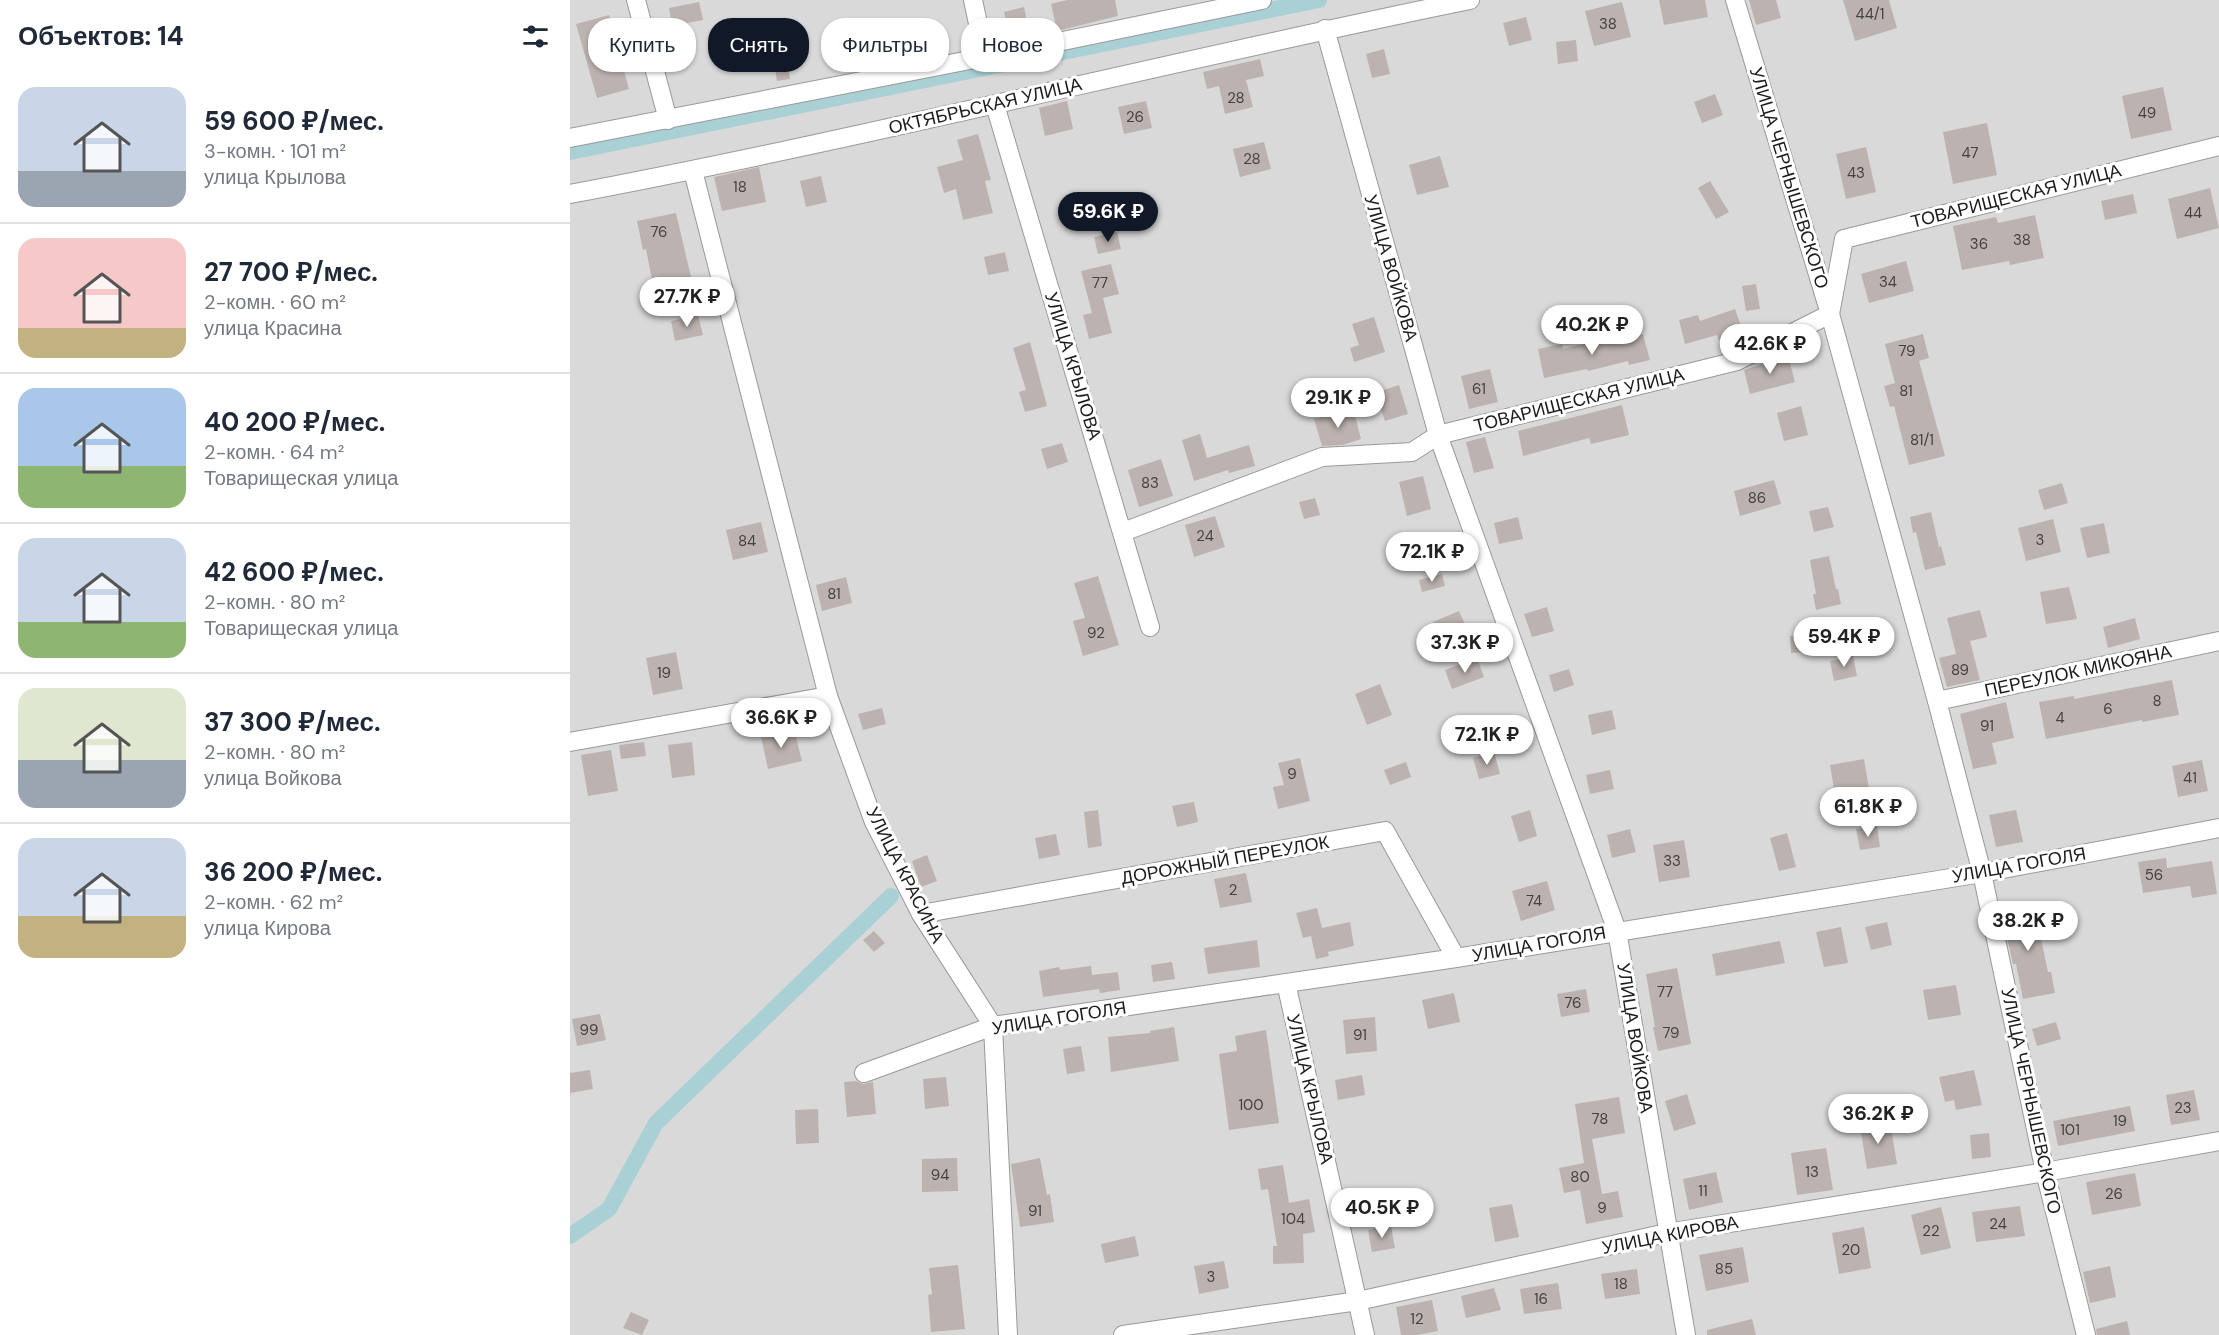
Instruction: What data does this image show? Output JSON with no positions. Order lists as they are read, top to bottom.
{
  "streets": {
    "street": [
      "ОКТЯБРЬСКАЯ УЛИЦА",
      "УЛИЦА ЧЕРНЫШЕВСКОГО",
      "ТОВАРИЩЕСКАЯ УЛИЦА",
      "УЛИЦА ВОЙКОВА",
      "УЛИЦА КРЫЛОВА",
      "ПЕРЕУЛОК МИКОЯНА",
      "ДОРОЖНЫЙ ПЕРЕУЛОК",
      "УЛИЦА ГОГОЛЯ",
      "УЛИЦА КРАСИНА",
      "УЛИЦА КИРОВА"
    ]
  },
  "crossings": [
    ["ОКТЯБРЬСКАЯ УЛИЦА", "УЛИЦА ВОЙКОВА"],
    ["ОКТЯБРЬСКАЯ УЛИЦА", "УЛИЦА КРЫЛОВА"],
    ["ОКТЯБРЬСКАЯ УЛИЦА", "УЛИЦА КРАСИНА"],
    ["УЛИЦА ЧЕРНЫШЕВСКОГО", "ТОВАРИЩЕСКАЯ УЛИЦА"],
    ["УЛИЦА ЧЕРНЫШЕВСКОГО", "ПЕРЕУЛОК МИКОЯНА"],
    ["УЛИЦА ЧЕРНЫШЕВСКОГО", "УЛИЦА ГОГОЛЯ"],
    ["УЛИЦА ЧЕРНЫШЕВСКОГО", "УЛИЦА КИРОВА"],
    ["ТОВАРИЩЕСКАЯ УЛИЦА", "УЛИЦА ВОЙКОВА"],
    ["ТОВАРИЩЕСКАЯ УЛИЦА", "УЛИЦА КРЫЛОВА"],
    ["УЛИЦА ВОЙКОВА", "УЛИЦА ГОГОЛЯ"],
    ["УЛИЦА ВОЙКОВА", "УЛИЦА КИРОВА"],
    ["УЛИЦА КРЫЛОВА", "УЛИЦА ГОГОЛЯ"],
    ["УЛИЦА КРЫЛОВА", "УЛИЦА КИРОВА"],
    ["ДОРОЖНЫЙ ПЕРЕУЛОК", "УЛИЦА ГОГОЛЯ"],
    ["ДОРОЖНЫЙ ПЕРЕУЛОК", "УЛИЦА КРАСИНА"],
    ["УЛИЦА ГОГОЛЯ", "УЛИЦА КРАСИНА"]
  ],
  "house_numbers": [
    "44/1",
    "38",
    "28",
    "49",
    "26",
    "47",
    "28",
    "43",
    "18",
    "44",
    "76",
    "38",
    "36",
    "34",
    "77",
    "79",
    "61",
    "81",
    "81/1",
    "83",
    "86",
    "24",
    "3",
    "84",
    "81",
    "92",
    "89",
    "19",
    "8",
    "6",
    "4",
    "91",
    "9",
    "41",
    "33",
    "56",
    "2",
    "74",
    "77",
    "76",
    "99",
    "79",
    "91",
    "100",
    "23",
    "78",
    "19",
    "101",
    "13",
    "94",
    "80",
    "11",
    "26",
    "9",
    "91",
    "104",
    "24",
    "22",
    "20",
    "85",
    "3",
    "18",
    "16",
    "12"
  ],
  "page": {
    "heading": "Объектов: 14",
    "chip": [
      "Купить",
      "Снять",
      "Фильтры",
      "Новое"
    ],
    "list": [
      {
        "name": "59 600 ₽/мес.",
        "note": "3-комн. · 101 m² · улица Крылова"
      },
      {
        "name": "27 700 ₽/мес.",
        "note": "2-комн. · 60 m² · улица Красина"
      },
      {
        "name": "40 200 ₽/мес.",
        "note": "2-комн. · 64 m² · Товарищеская улица"
      },
      {
        "name": "42 600 ₽/мес.",
        "note": "2-комн. · 80 m² · Товарищеская улица"
      },
      {
        "name": "37 300 ₽/мес.",
        "note": "2-комн. · 80 m² · улица Войкова"
      },
      {
        "name": "36 200 ₽/мес.",
        "note": "2-комн. · 62 m² · улица Кирова"
      }
    ],
    "price": [
      "59.6K ₽",
      "27.7K ₽",
      "40.2K ₽",
      "42.6K ₽",
      "29.1K ₽",
      "72.1K ₽",
      "59.4K ₽",
      "37.3K ₽",
      "36.6K ₽",
      "72.1K ₽",
      "61.8K ₽",
      "38.2K ₽",
      "36.2K ₽",
      "40.5K ₽"
    ]
  }
}
